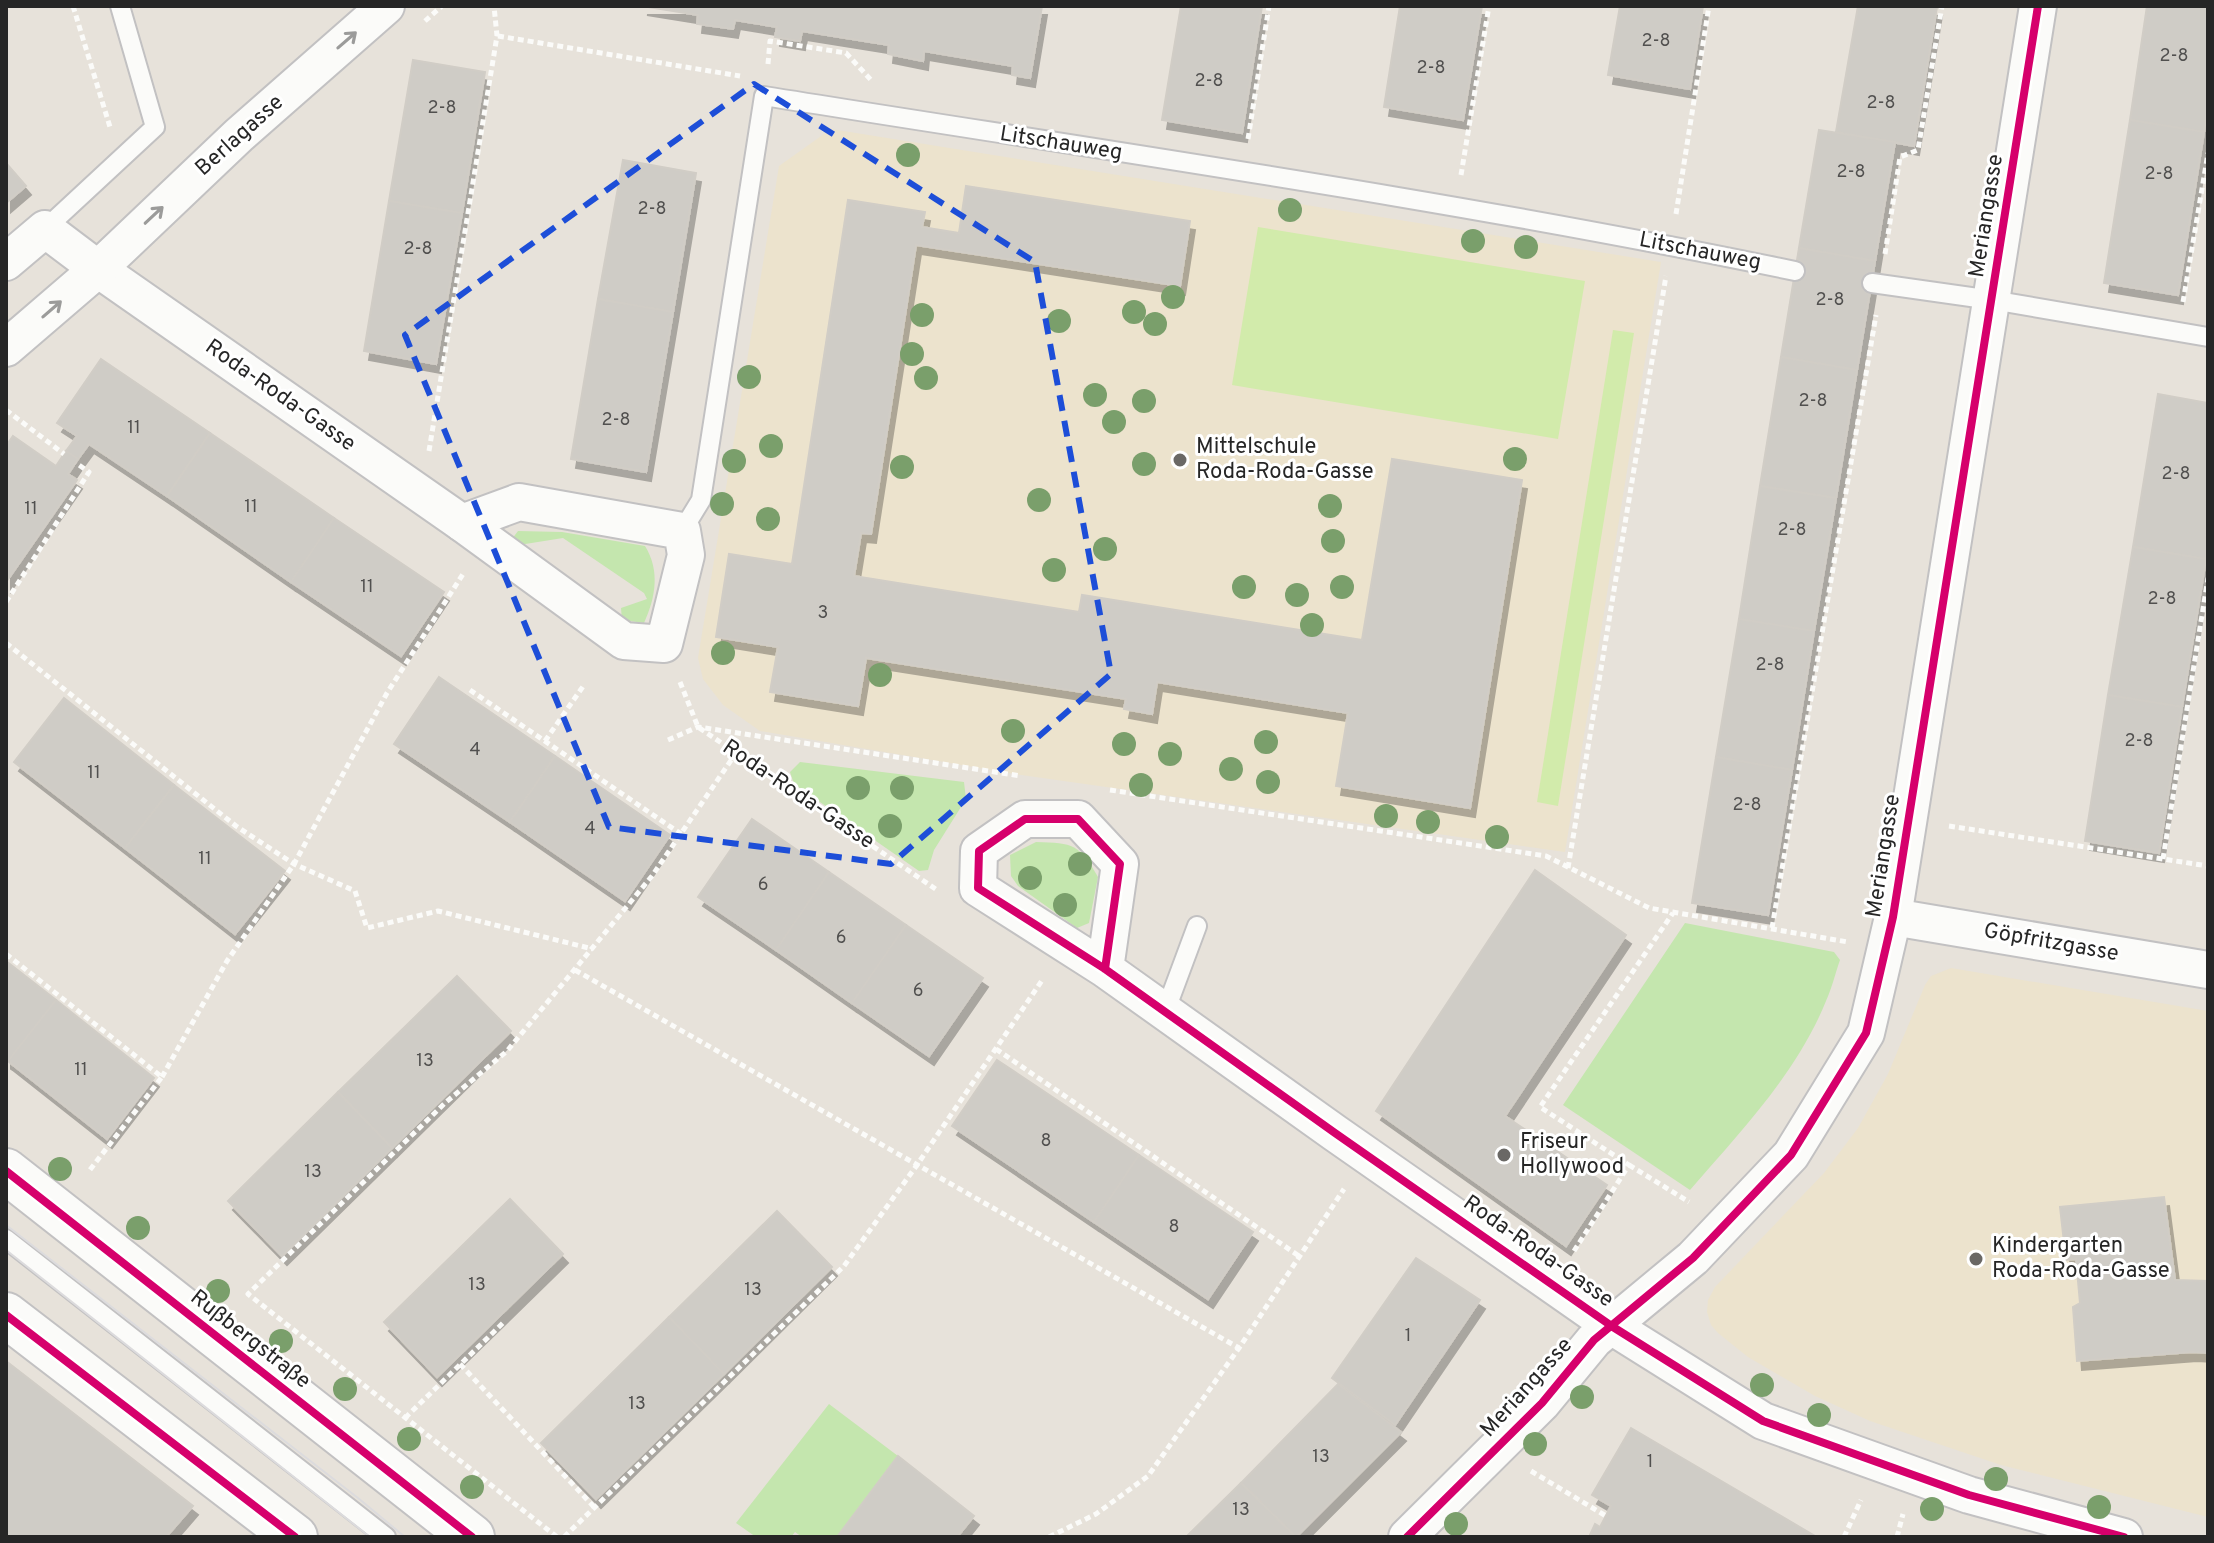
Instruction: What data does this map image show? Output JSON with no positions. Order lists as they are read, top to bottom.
{
  "streets": {
    "street": [
      "Berlagasse",
      "Meriangasse",
      "Roda-Roda-Gasse",
      "Göpfritzgasse",
      "Rußbergstraße"
    ],
    "lane": ["Litschauweg"]
  },
  "crossings": [
    ["Berlagasse", "Roda-Roda-Gasse"],
    ["Meriangasse", "Roda-Roda-Gasse"],
    ["Meriangasse", "Göpfritzgasse"]
  ],
  "one_way": ["Berlagasse"],
  "places": ["Mittelschule Roda-Roda-Gasse", "Friseur Hollywood", "Kindergarten Roda-Roda-Gasse"],
  "house_numbers": [
    "2-8",
    "2-8",
    "2-8",
    "2-8",
    "2-8",
    "2-8",
    "2-8",
    "2-8",
    "2-8",
    "2-8",
    "2-8",
    "2-8",
    "2-8",
    "11",
    "2-8",
    "11",
    "11",
    "2-8",
    "11",
    "2-8",
    "3",
    "2-8",
    "2-8",
    "4",
    "11",
    "2-8",
    "4",
    "11",
    "6",
    "6",
    "6",
    "13",
    "11",
    "8",
    "13",
    "8",
    "13",
    "13",
    "1",
    "13",
    "13",
    "1",
    "13"
  ]
}
